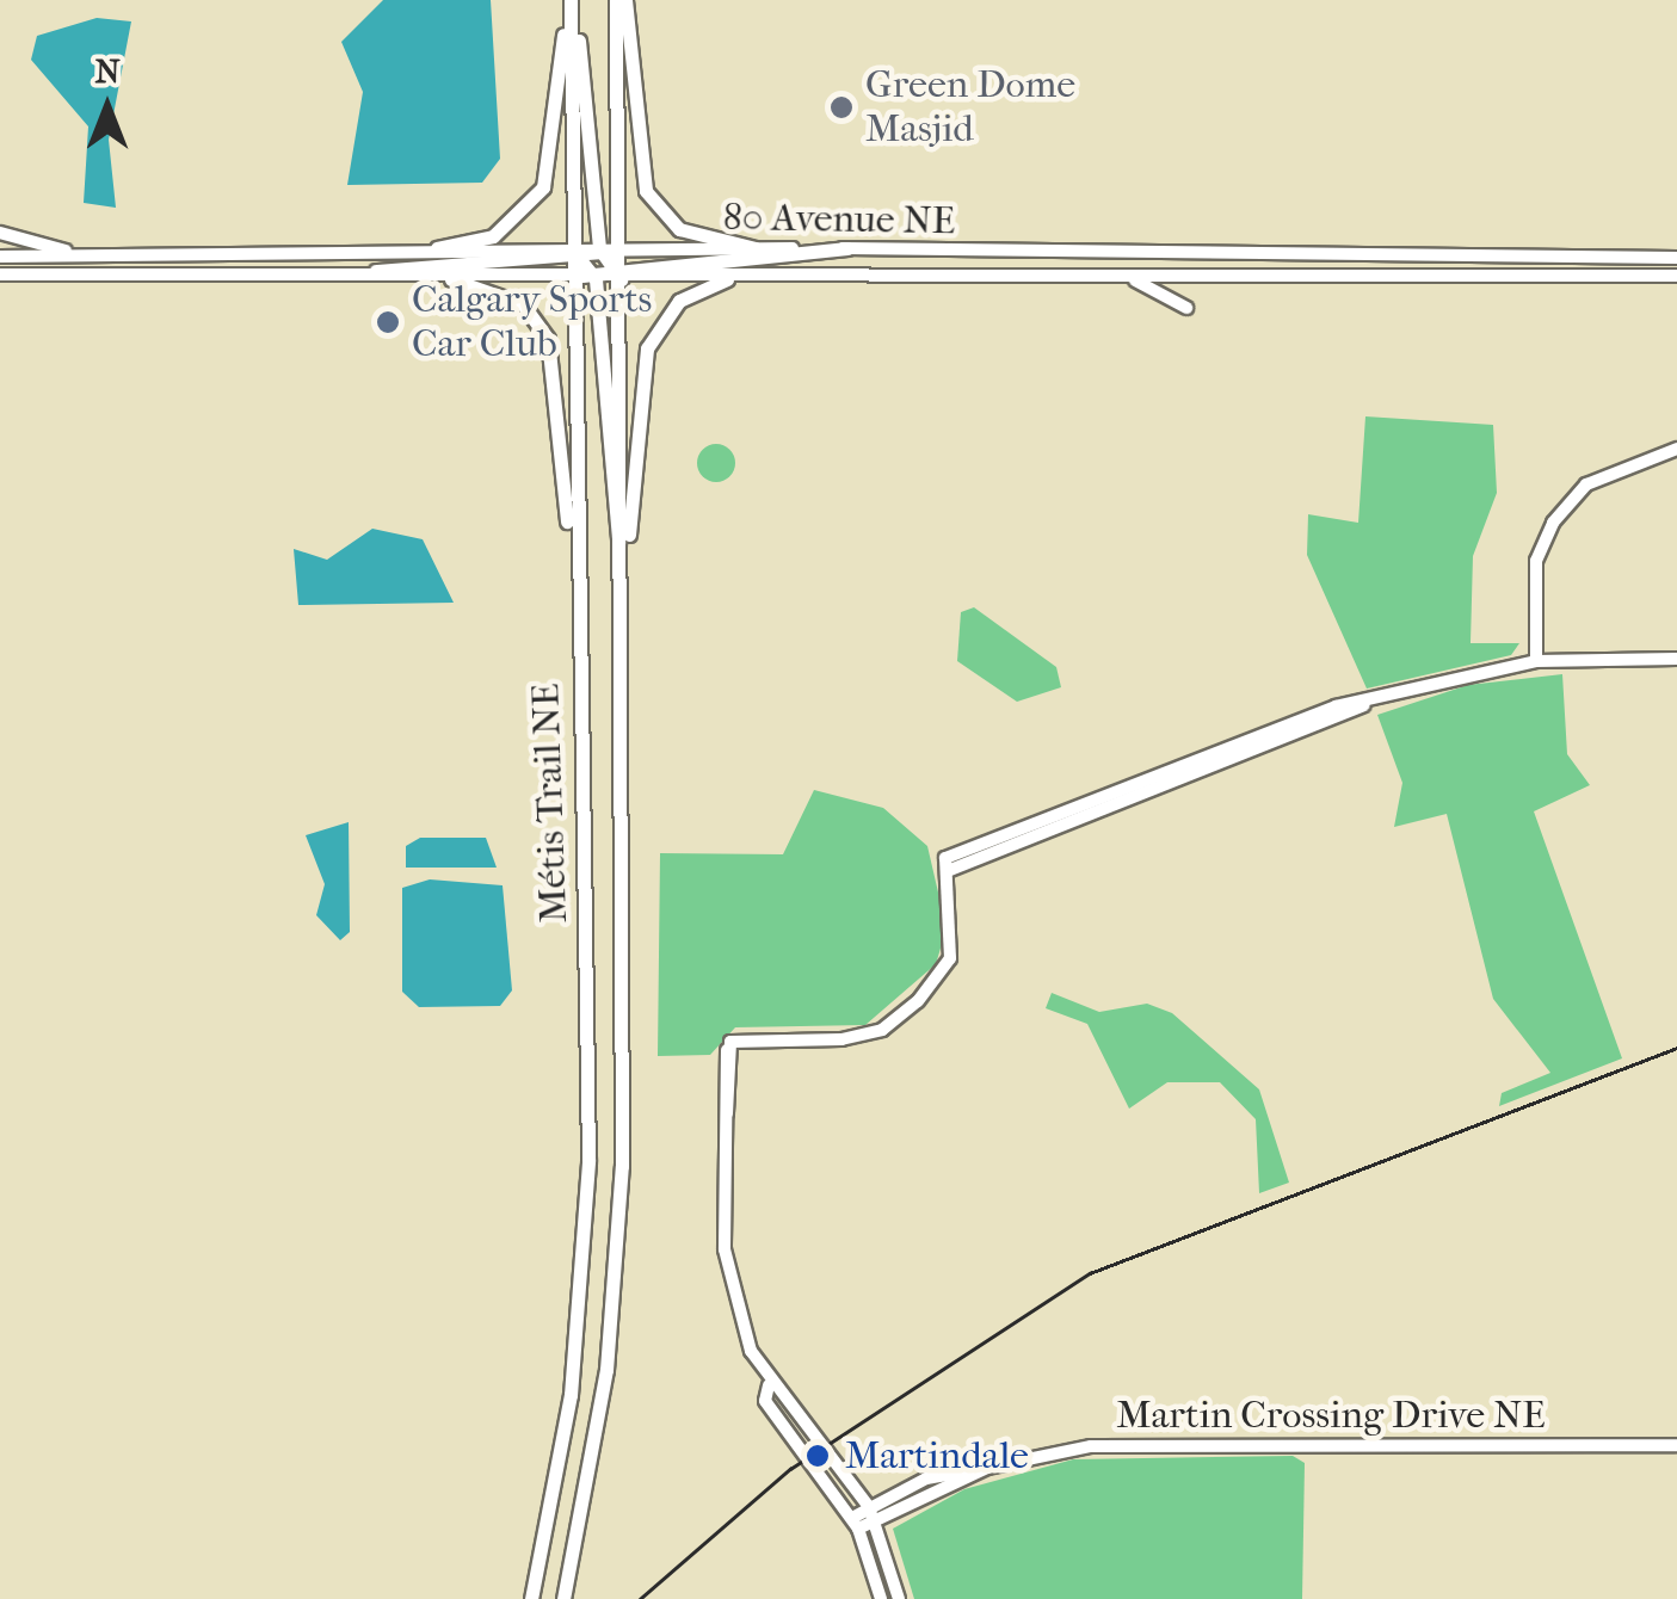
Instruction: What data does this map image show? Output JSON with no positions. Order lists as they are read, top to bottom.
{
  "streets": {
    "main road": ["Métis Trail NE"],
    "street": ["80 Avenue NE", "Martin Crossing Drive NE"]
  },
  "crossings": [
    ["80 Avenue NE", "Métis Trail NE"]
  ],
  "places": ["Green Dome Masjid", "Calgary Sports Car Club", "Martindale"],
  "north": "top"
}
